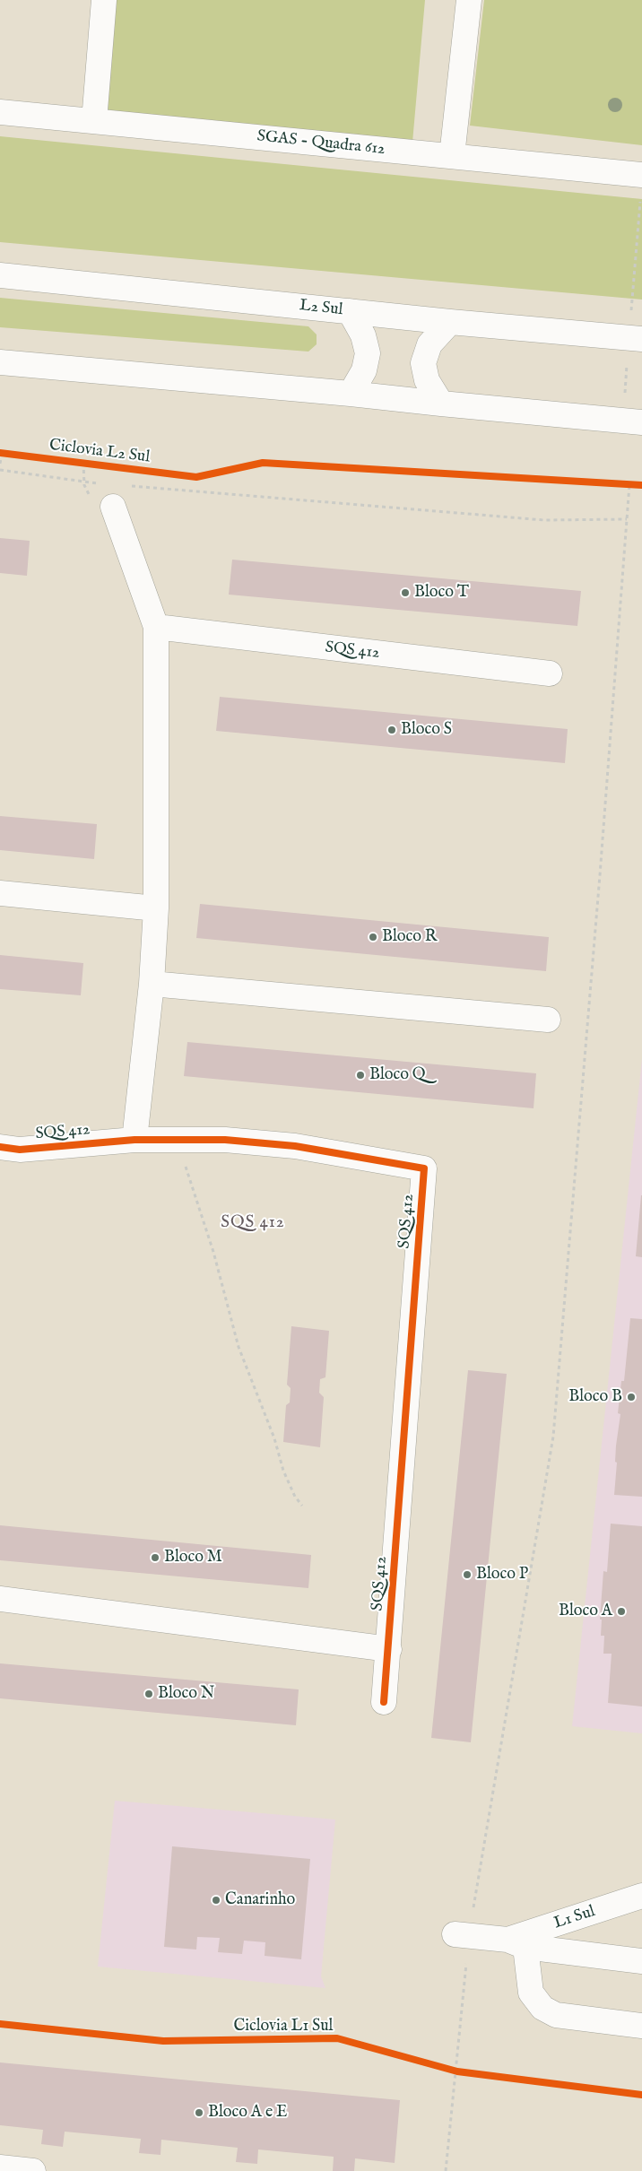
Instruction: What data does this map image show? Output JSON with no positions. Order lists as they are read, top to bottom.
{
  "streets": {
    "street": [
      "SGAS - Quadra 612",
      "L2 Sul",
      "SQS 412",
      "L1 Sul"
    ],
    "cycle path": ["Ciclovia L2 Sul", "Ciclovia L1 Sul"]
  },
  "districts": ["SQS 412"],
  "places": [
    "Bloco T",
    "Bloco S",
    "Bloco R",
    "Bloco Q",
    "Bloco B",
    "Bloco M",
    "Bloco P",
    "Bloco A",
    "Bloco N",
    "Canarinho",
    "Bloco A e E"
  ]
}
